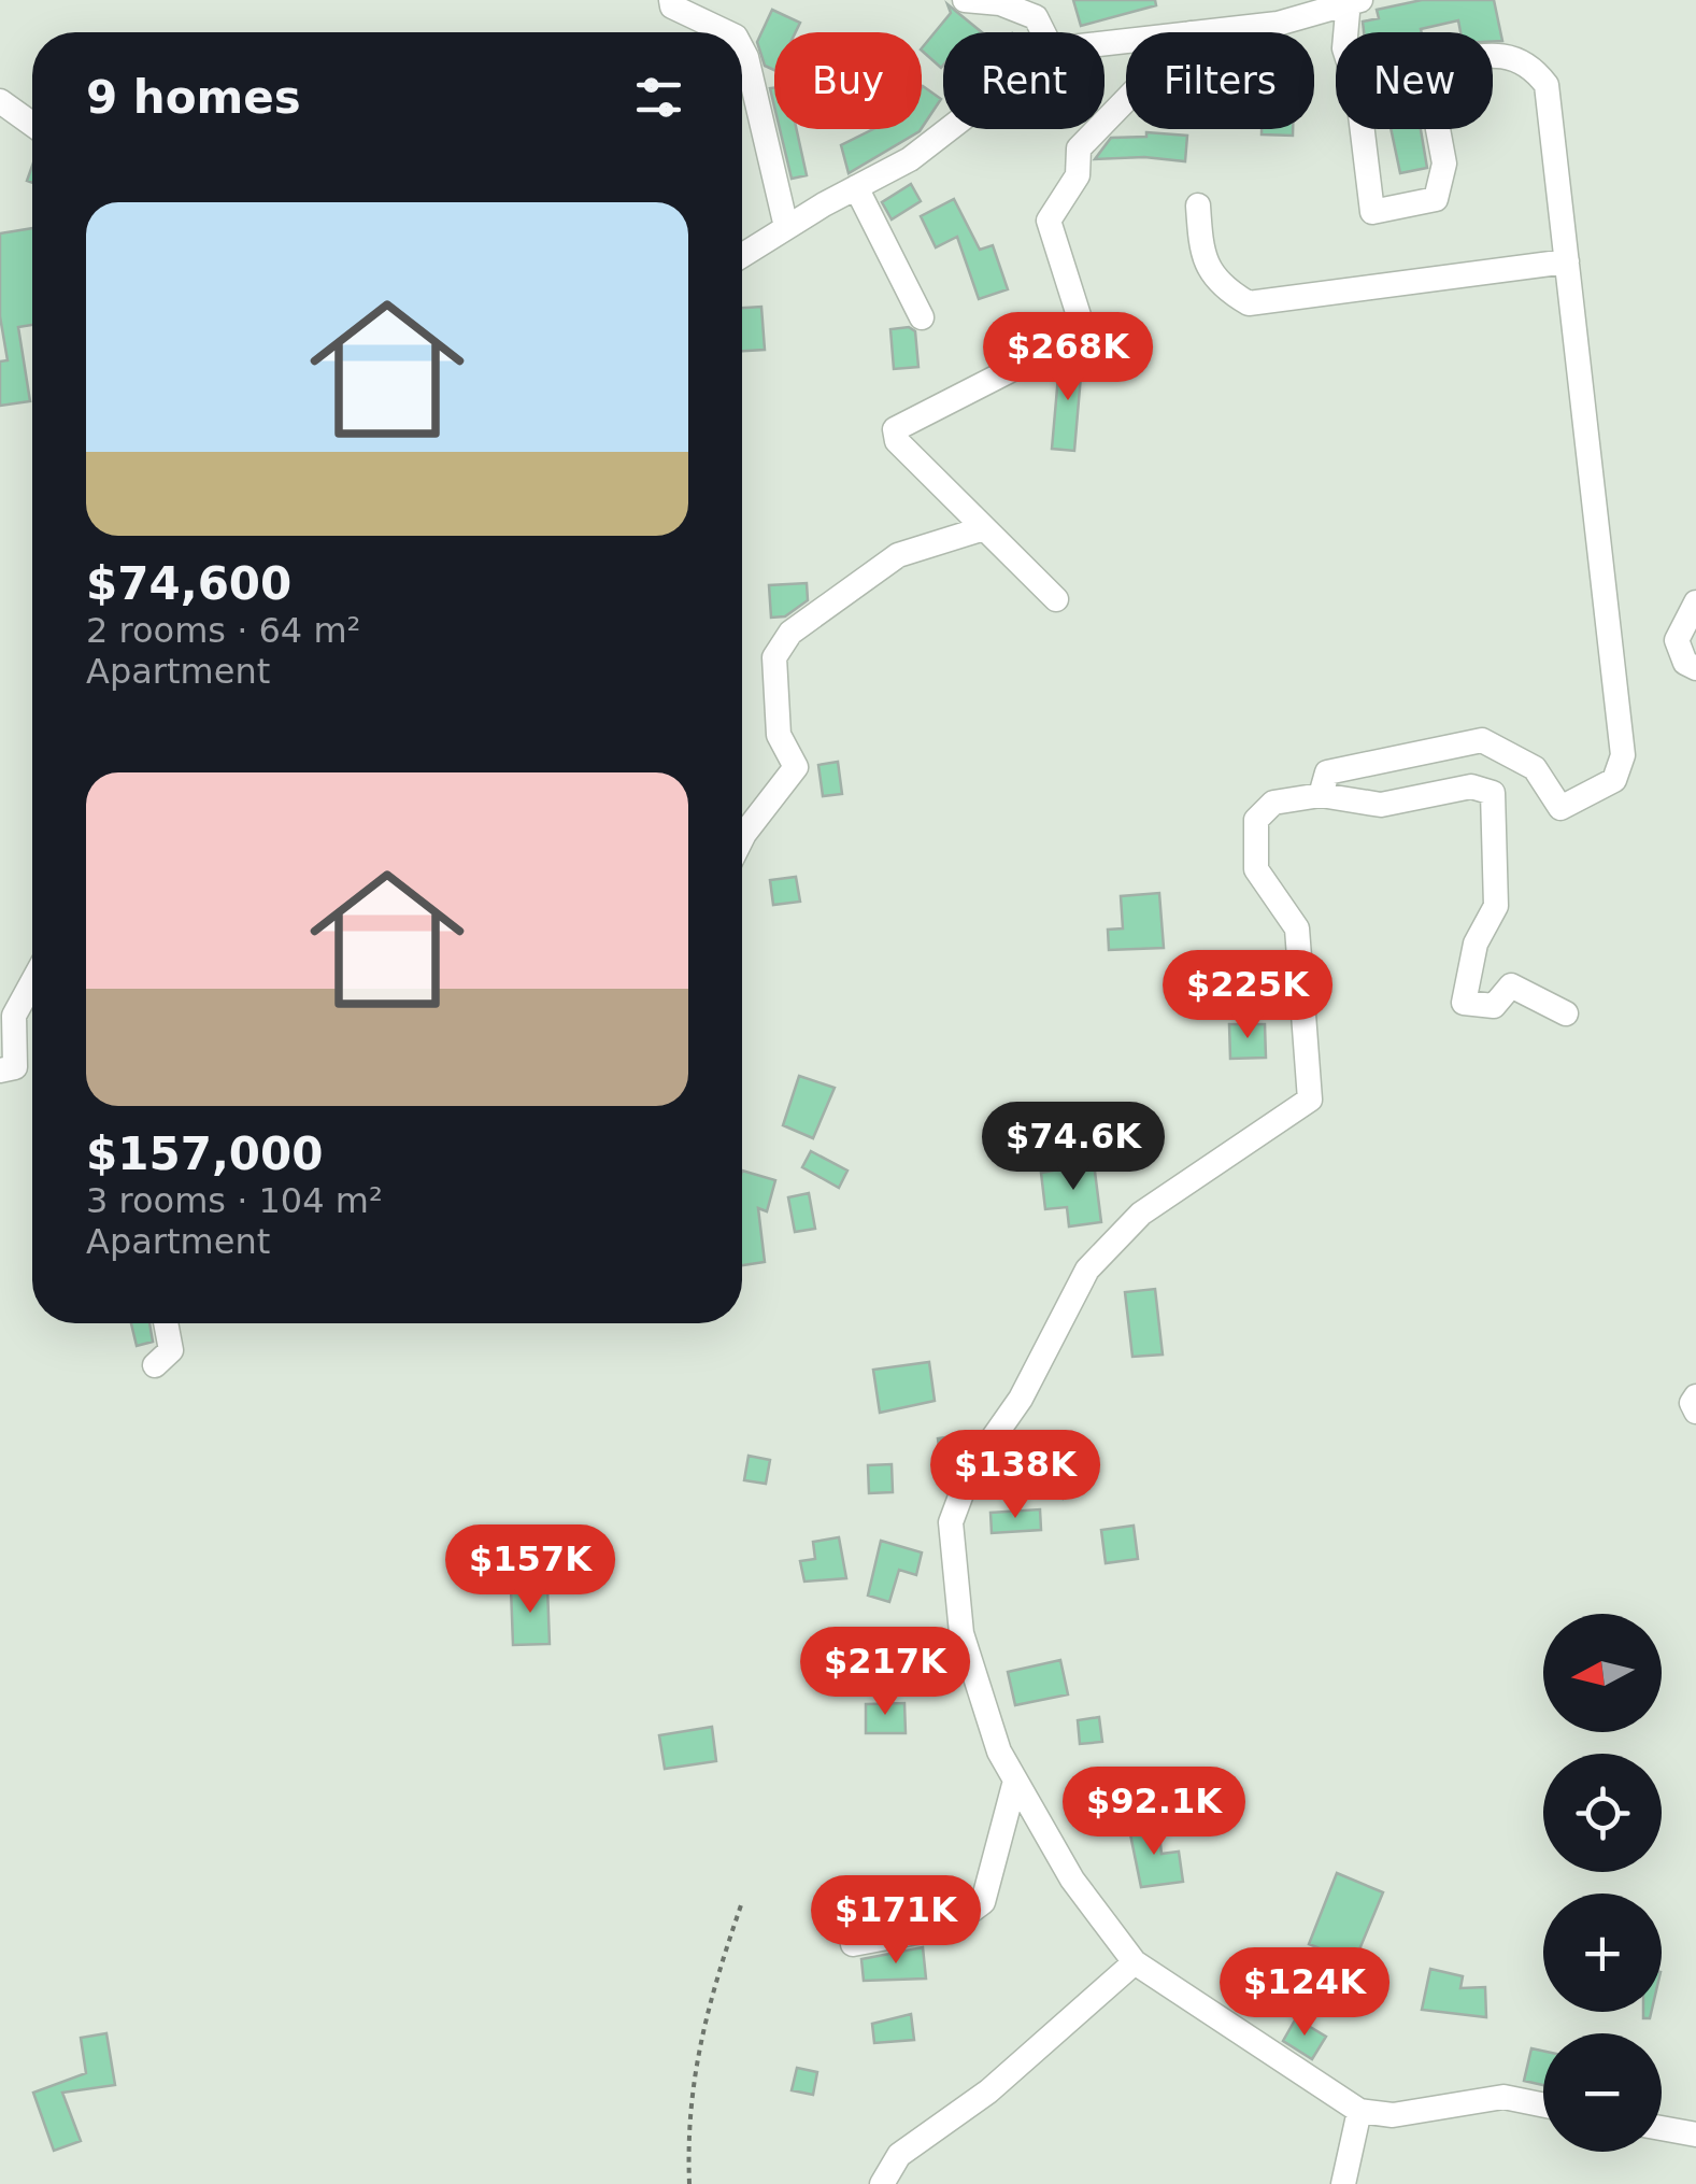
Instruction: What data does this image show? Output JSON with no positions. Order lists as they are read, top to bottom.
{
  "north": "left",
  "page": {
    "chip": [
      "Buy",
      "Rent",
      "Filters",
      "New"
    ],
    "heading": "9 homes",
    "list": [
      {
        "name": "$74,600",
        "note": "2 rooms · 64 m² · Apartment"
      },
      {
        "name": "$157,000",
        "note": "3 rooms · 104 m² · Apartment"
      }
    ],
    "price": [
      "$268K",
      "$225K",
      "$74.6K",
      "$138K",
      "$157K",
      "$217K",
      "$92.1K",
      "$171K",
      "$124K"
    ],
    "map_buttons": ["+", "−"]
  }
}
